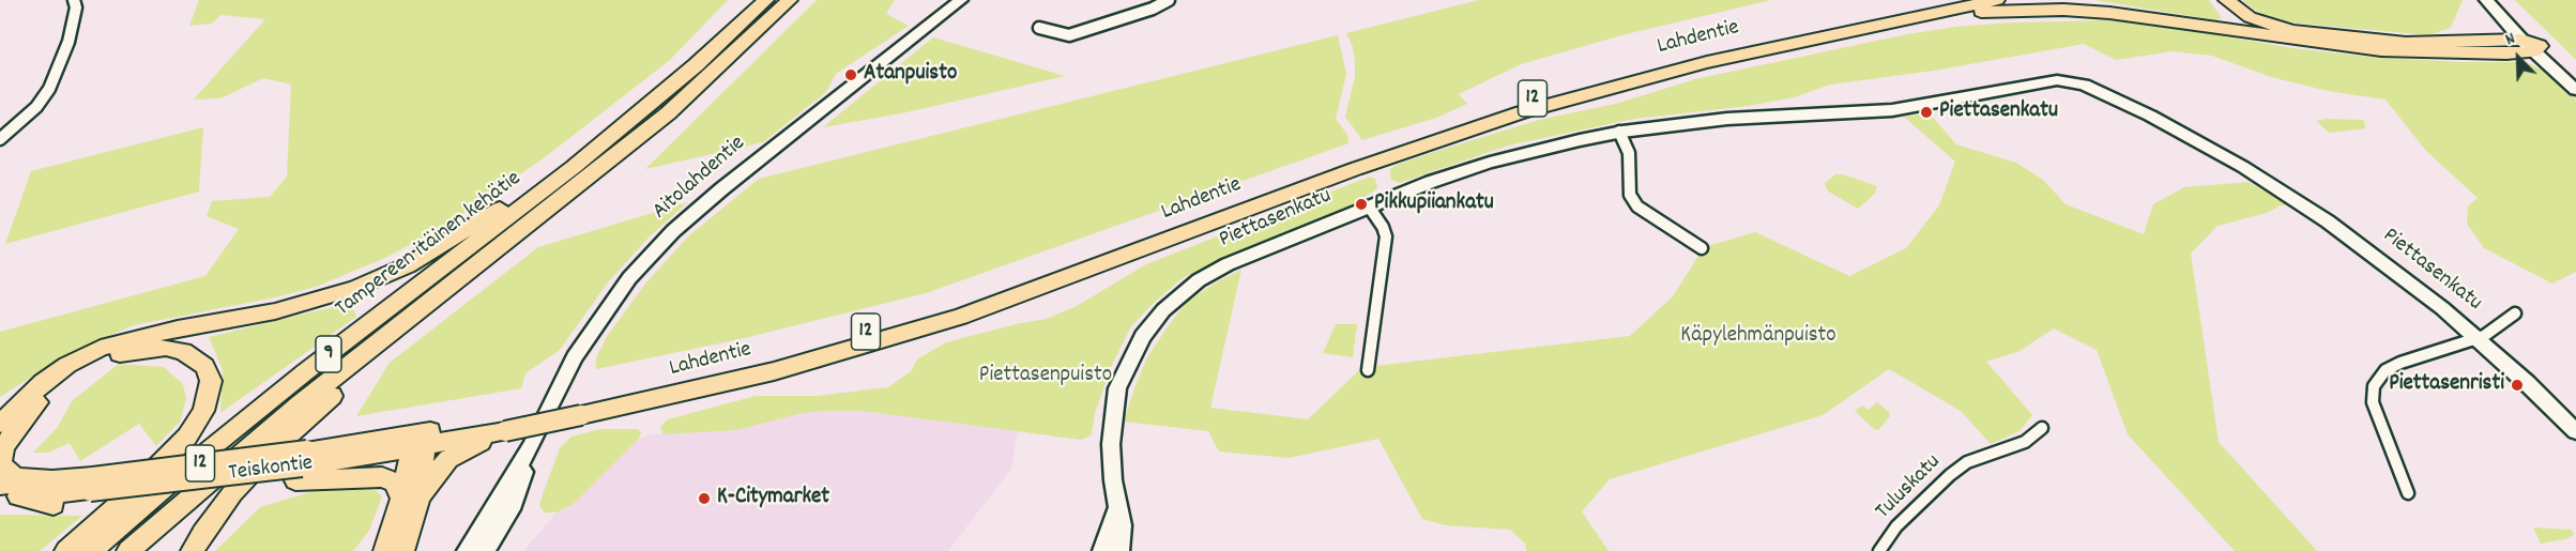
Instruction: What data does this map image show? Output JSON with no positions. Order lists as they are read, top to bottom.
{
  "streets": {
    "highway": [
      "Lahdentie",
      "12",
      "Tampereen itäinen kehätie",
      "9",
      "Teiskontie"
    ],
    "street": ["Aitolahdentie", "Piettasenkatu", "Tuluskatu"]
  },
  "crossings": [
    ["Lahdentie", "Teiskontie"]
  ],
  "parks": ["Käpylehmänpuisto", "Piettasenpuisto"],
  "places": [
    "Atanpuisto",
    "Piettasenkatu",
    "Pikkupiiankatu",
    "Piettasenristi",
    "K-Citymarket"
  ],
  "north": "top left"
}
